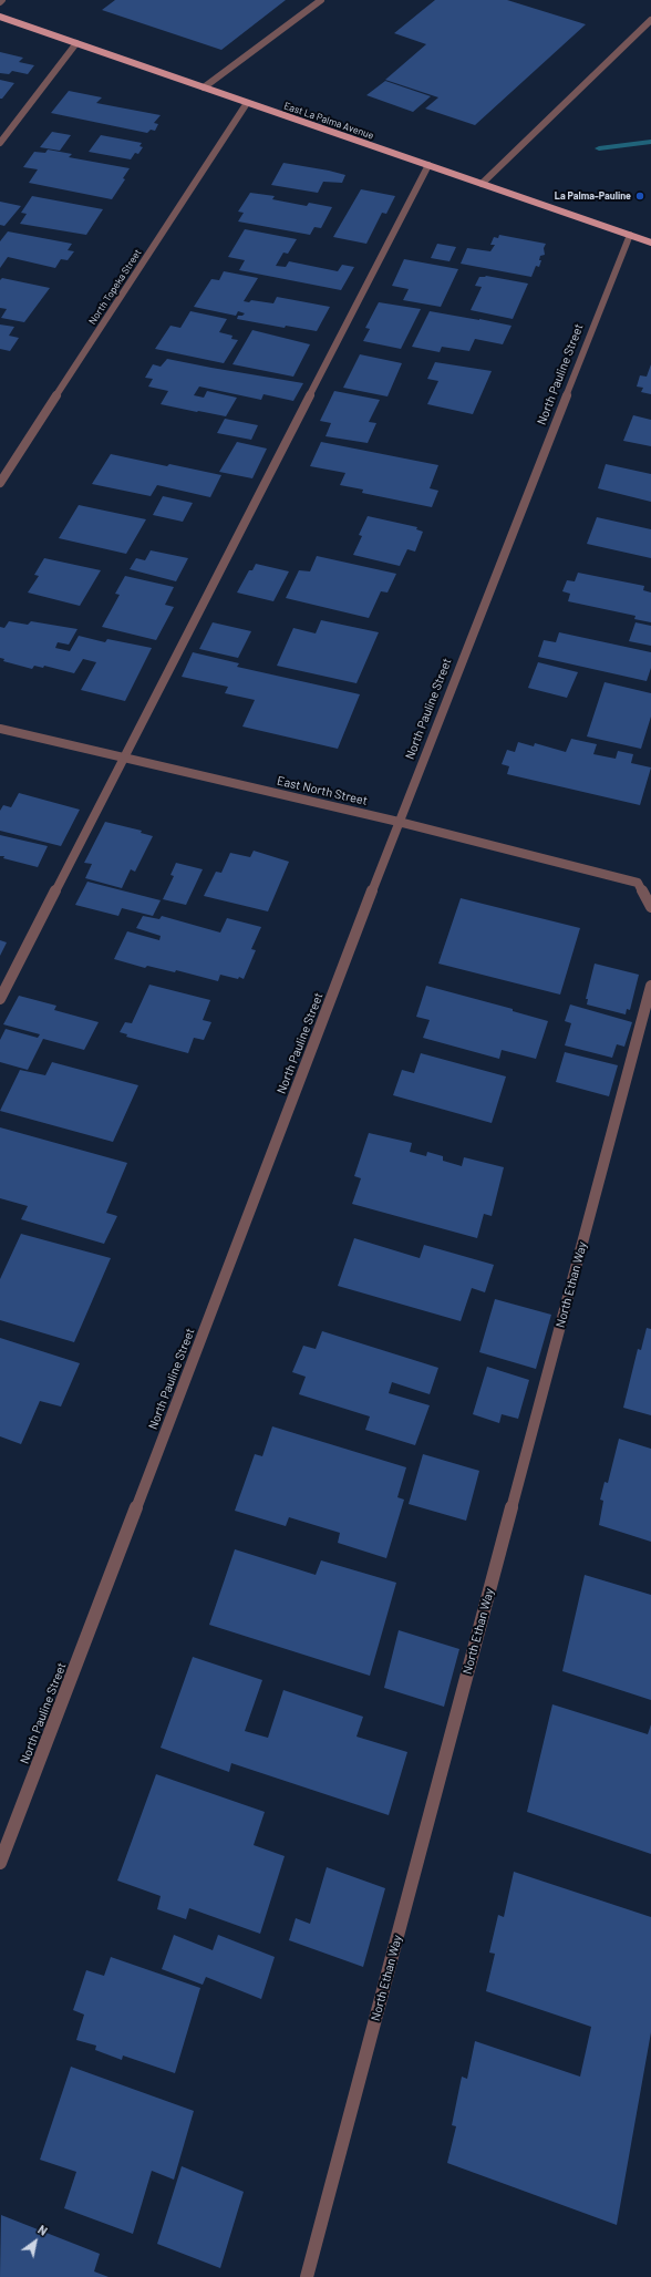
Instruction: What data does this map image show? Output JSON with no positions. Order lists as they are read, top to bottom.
{
  "streets": {
    "main road": ["East La Palma Avenue"],
    "street": [
      "North Topeka Street",
      "North Pauline Street",
      "East North Street",
      "North Ethan Way"
    ]
  },
  "crossings": [
    ["East La Palma Avenue", "North Topeka Street"],
    ["East La Palma Avenue", "North Pauline Street"],
    ["North Pauline Street", "East North Street"]
  ],
  "places": ["La Palma-Pauline"],
  "north": "top right"
}
